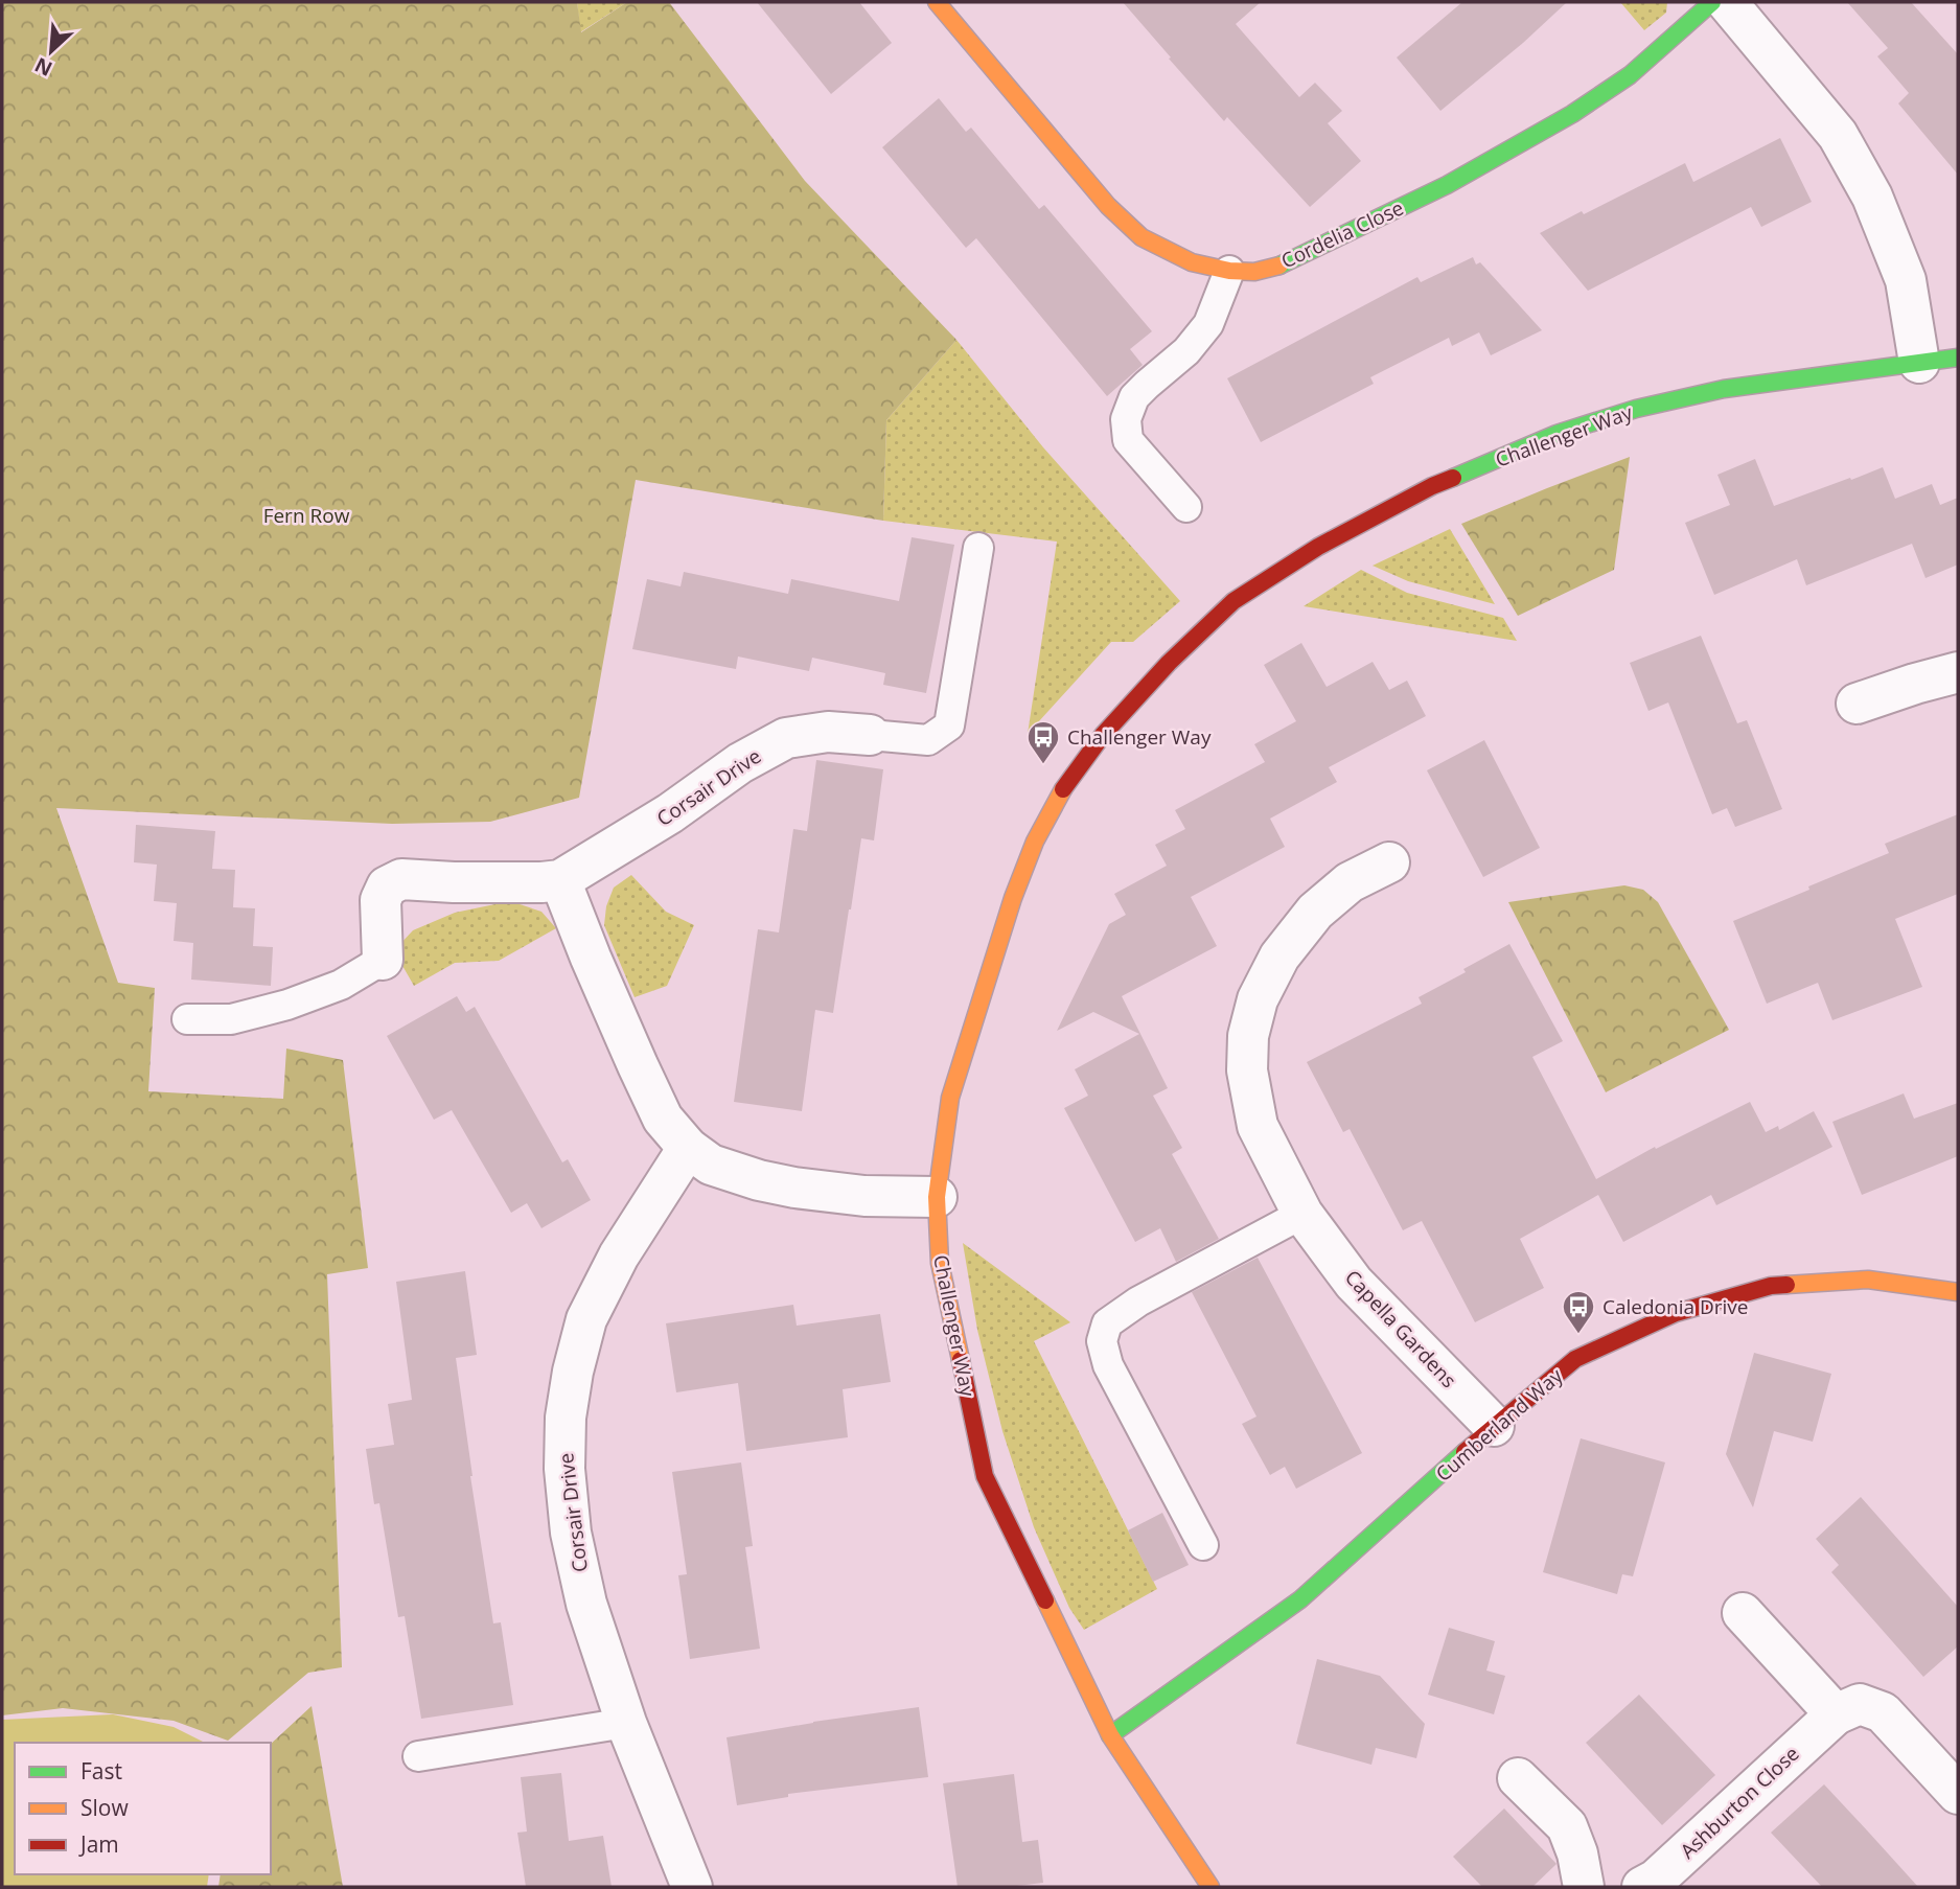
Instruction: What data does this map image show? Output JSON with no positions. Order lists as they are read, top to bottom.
{
  "streets": {
    "street": [
      "Cordelia Close",
      "Challenger Way",
      "Corsair Drive",
      "Capella Gardens",
      "Cumberland Way",
      "Ashburton Close"
    ]
  },
  "crossings": [
    ["Challenger Way", "Cumberland Way"],
    ["Capella Gardens", "Cumberland Way"]
  ],
  "parks": ["Fern Row"],
  "places": {
    "bus stop": ["Challenger Way", "Caledonia Drive"]
  },
  "legend": ["Fast", "Slow", "Jam"],
  "north": "bottom left"
}
